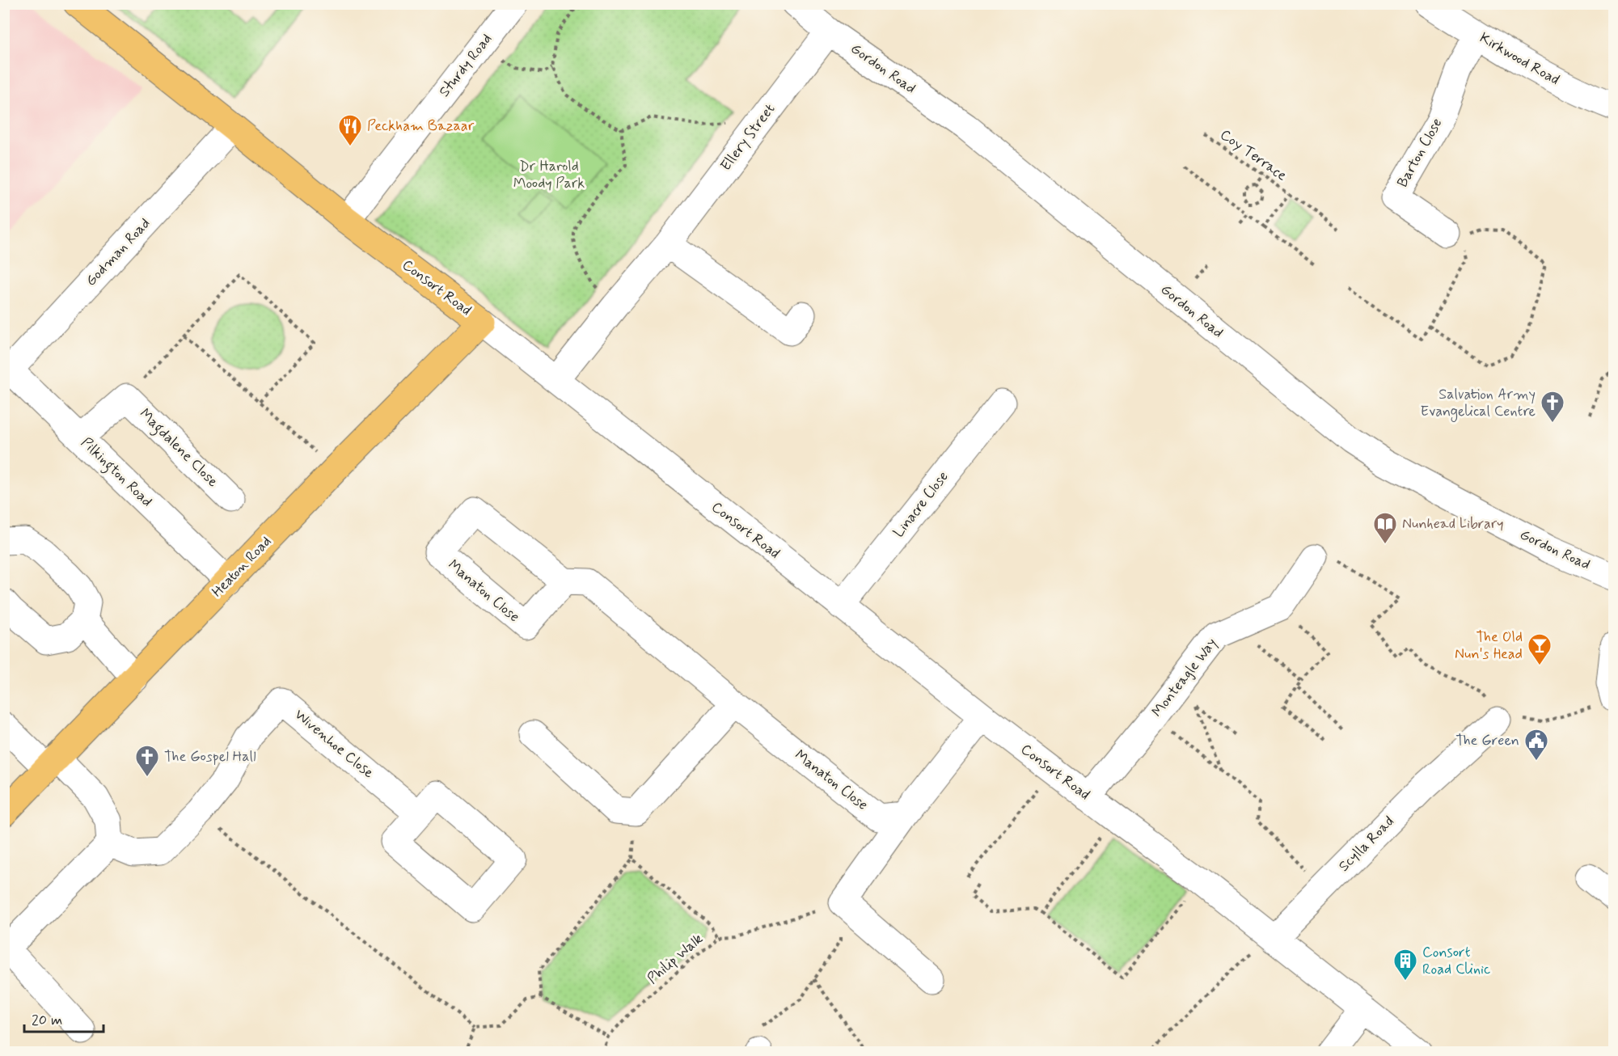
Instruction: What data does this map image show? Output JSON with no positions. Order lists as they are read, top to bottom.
{
  "streets": {
    "main road": ["Consort Road", "Heaton Road"],
    "street": [
      "Kirkwood Road",
      "Sturdy Road",
      "Gordon Road",
      "Ellery Street",
      "Barton Close",
      "Godman Road",
      "Magdalene Close",
      "Pilkington Road",
      "Linacre Close",
      "Manaton Close",
      "Monteagle Way",
      "Wivenhoe Close",
      "Scylla Road"
    ],
    "path": ["Coy Terrace", "Philip Walk"]
  },
  "crossings": [
    ["Kirkwood Road", "Barton Close"],
    ["Sturdy Road", "Consort Road"],
    ["Gordon Road", "Ellery Street"],
    ["Ellery Street", "Consort Road"],
    ["Godman Road", "Consort Road"],
    ["Godman Road", "Pilkington Road"],
    ["Consort Road", "Linacre Close"],
    ["Consort Road", "Heaton Road"],
    ["Consort Road", "Monteagle Way"],
    ["Consort Road", "Scylla Road"],
    ["Magdalene Close", "Pilkington Road"],
    ["Pilkington Road", "Heaton Road"]
  ],
  "parks": ["Dr Harold Moody Park"],
  "places": {
    "restaurant": ["Peckham Bazaar"],
    "church": ["Salvation Army Evangelical Centre", "The Gospel Hall"],
    "library": ["Nunhead Library"],
    "bar": ["The Old Nun's Head"],
    "public building": ["The Green"],
    "building": ["Consort Road Clinic"]
  },
  "scale_bar": "20 m"
}
